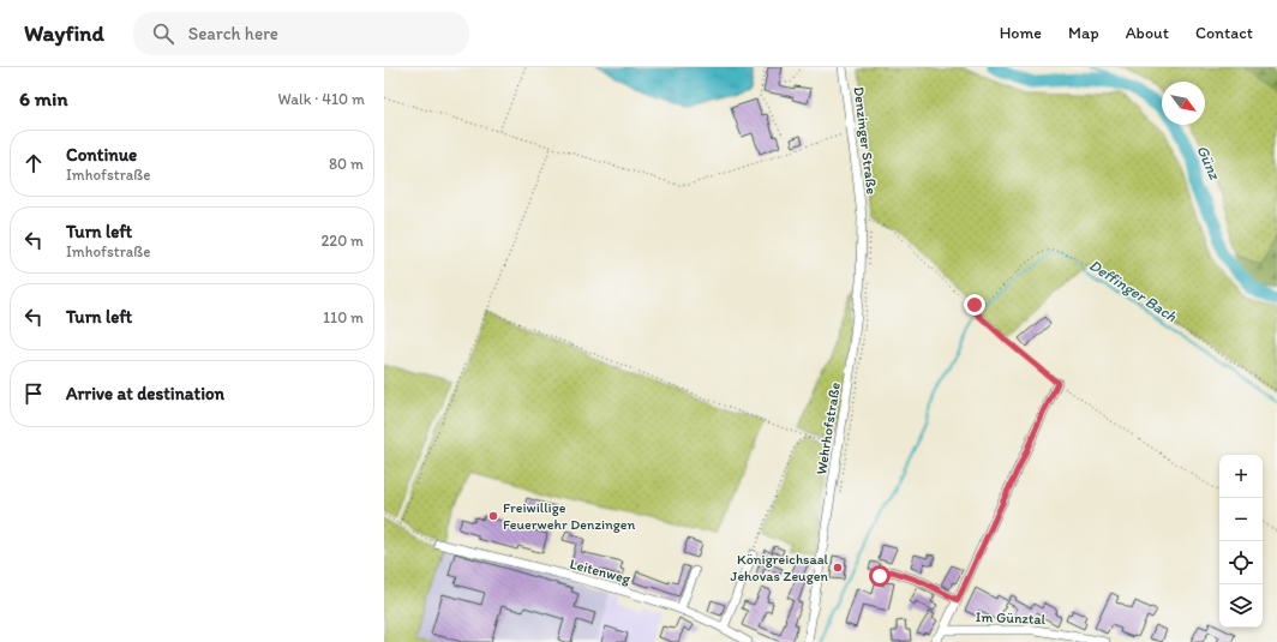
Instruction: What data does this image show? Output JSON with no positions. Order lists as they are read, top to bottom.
{
  "streets": {
    "street": [
      "Denzinger Straße",
      "Wehrhofstraße",
      "Leitenweg",
      "Im Günztal"
    ]
  },
  "crossings": [
    ["Denzinger Straße", "Wehrhofstraße"]
  ],
  "water": ["Günz", "Deffinger Bach"],
  "places": ["Freiwillige Feuerwehr Denzingen", "Königreichsaal Jehovas Zeugen"],
  "north": "bottom right",
  "page": {
    "header": "Wayfind",
    "search": "Search here",
    "nav": [
      "Home",
      "Map",
      "About",
      "Contact"
    ],
    "heading": ["6 min", "Walk · 410 m"],
    "list": [
      ["Continue", "Imhofstraße", "80 m"],
      ["Turn left", "Imhofstraße", "220 m"],
      ["Turn left", "110 m"],
      "Arrive at destination"
    ],
    "map_buttons": ["+", "−"]
  }
}
